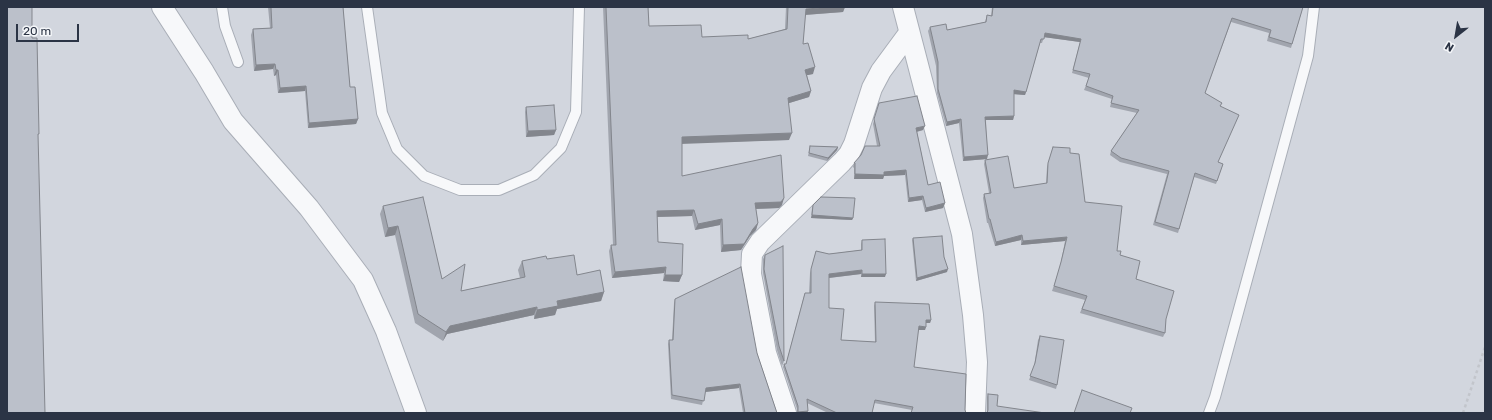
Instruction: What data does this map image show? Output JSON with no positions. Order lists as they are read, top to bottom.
{
  "scale_bar": "20 m",
  "north": "bottom left"
}
